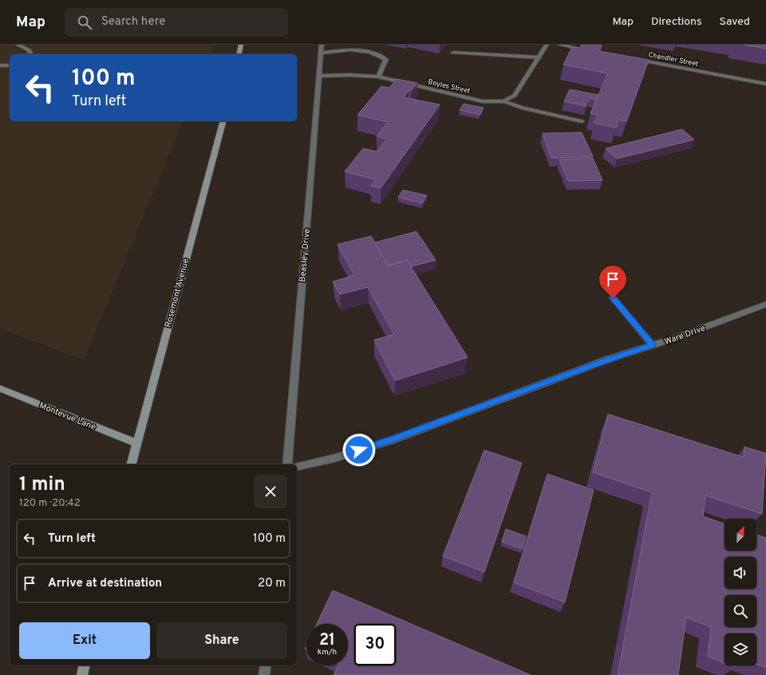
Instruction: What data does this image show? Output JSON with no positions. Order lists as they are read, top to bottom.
{
  "streets": {
    "main road": ["Rosemont Avenue", "Montevue Lane"],
    "street": [
      "Chandler Street",
      "Boyles Street",
      "Beasley Drive",
      "Ware Drive"
    ]
  },
  "crossings": [
    ["Boyles Street", "Beasley Drive"],
    ["Rosemont Avenue", "Montevue Lane"]
  ],
  "north": "top right",
  "page": {
    "header": "Map",
    "search": "Search here",
    "nav": ["Map", "Directions", "Saved"],
    "turn": ["100 m", "Turn left"],
    "heading": ["1 min", "120 m · 20:42"],
    "list": [
      {
        "name": "Turn left",
        "value": "100 m"
      },
      {
        "name": "Arrive at destination",
        "value": "20 m"
      }
    ],
    "buttons": ["Exit", "Share"],
    "speed": "21 km/h",
    "limit": "30"
  }
}
